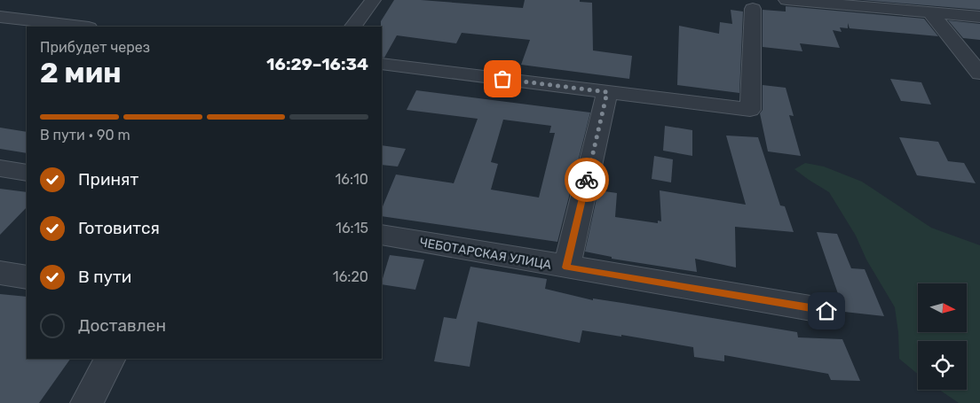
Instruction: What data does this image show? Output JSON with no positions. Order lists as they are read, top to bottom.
{
  "streets": {
    "street": ["ЧЕБОТАРСКАЯ УЛИЦА"]
  },
  "north": "right",
  "page": {
    "heading": ["2 мин", "Прибудет через", "16:29–16:34"],
    "bar": "В пути · 90 m",
    "list": [
      ["Принят", "16:10"],
      ["Готовится", "16:15"],
      ["В пути", "16:20"],
      "Доставлен"
    ]
  }
}
